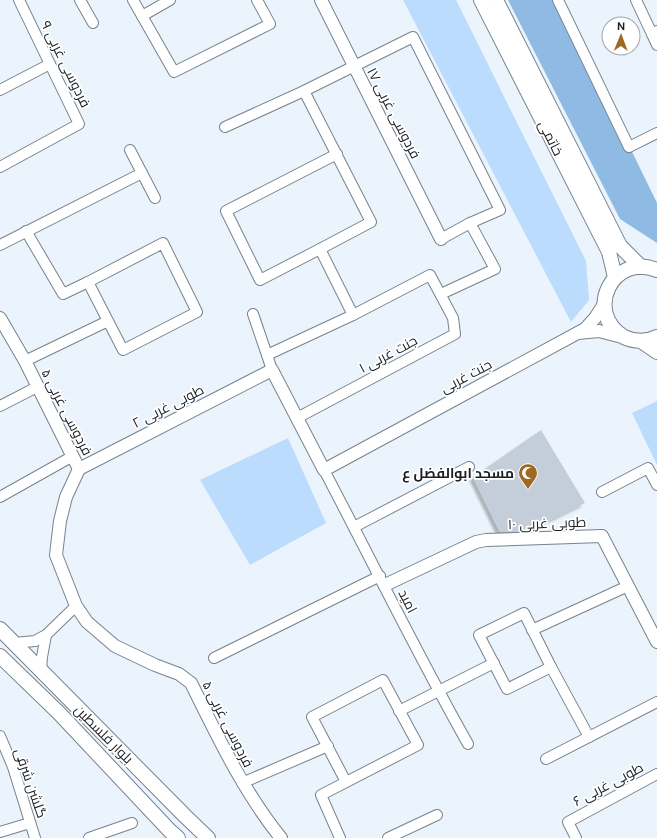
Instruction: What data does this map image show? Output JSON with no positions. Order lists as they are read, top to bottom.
{
  "streets": {
    "main road": ["خاتمی", "بلوار فلسطین"],
    "street": [
      "فردوسی غربی ۹",
      "فردوسی غربی ۱۷",
      "جنت غربی ۱",
      "جنت غربی",
      "طوبی غربی ۲",
      "فردوسی غربی ۵",
      "طوبی غربی ۱۰",
      "امید",
      "گلشن شرقی",
      "طوبی غربی ۶"
    ]
  },
  "crossings": [
    ["جنت غربی", "امید"],
    ["طوبی غربی ۲", "فردوسی غربی ۵"],
    ["طوبی غربی ۱۰", "امید"]
  ],
  "places": {
    "mosque": ["مسجد ابوالفضل ع"]
  },
  "north": "top"
}
